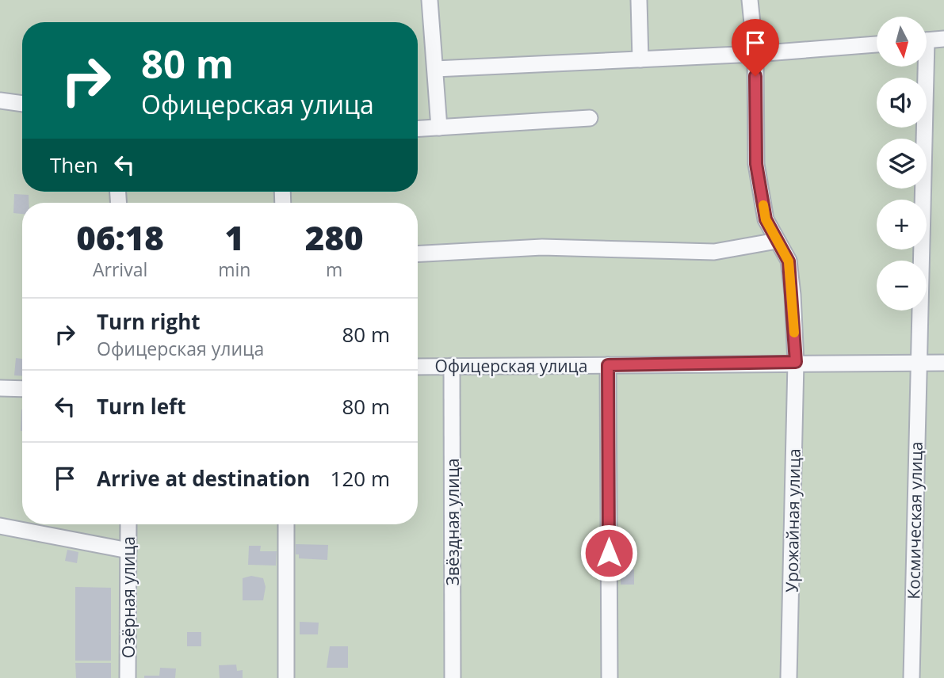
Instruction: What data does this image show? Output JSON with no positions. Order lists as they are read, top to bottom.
{
  "streets": {
    "street": [
      "Офицерская улица",
      "Урожайная улица",
      "Космическая улица",
      "Звёздная улица",
      "Озёрная улица"
    ]
  },
  "crossings": [
    ["Офицерская улица", "Урожайная улица"],
    ["Офицерская улица", "Космическая улица"],
    ["Офицерская улица", "Звёздная улица"]
  ],
  "north": "bottom",
  "page": {
    "map_buttons": ["+", "−"],
    "turn": ["80 m", "Офицерская улица"],
    "then": "Then",
    "eta": [
      "06:18",
      "Arrival",
      "1",
      "min",
      "280",
      "m"
    ],
    "list": [
      {
        "name": "Turn right",
        "note": "Офицерская улица",
        "value": "80 m"
      },
      {
        "name": "Turn left",
        "value": "80 m"
      },
      {
        "name": "Arrive at destination",
        "value": "120 m"
      }
    ]
  }
}
